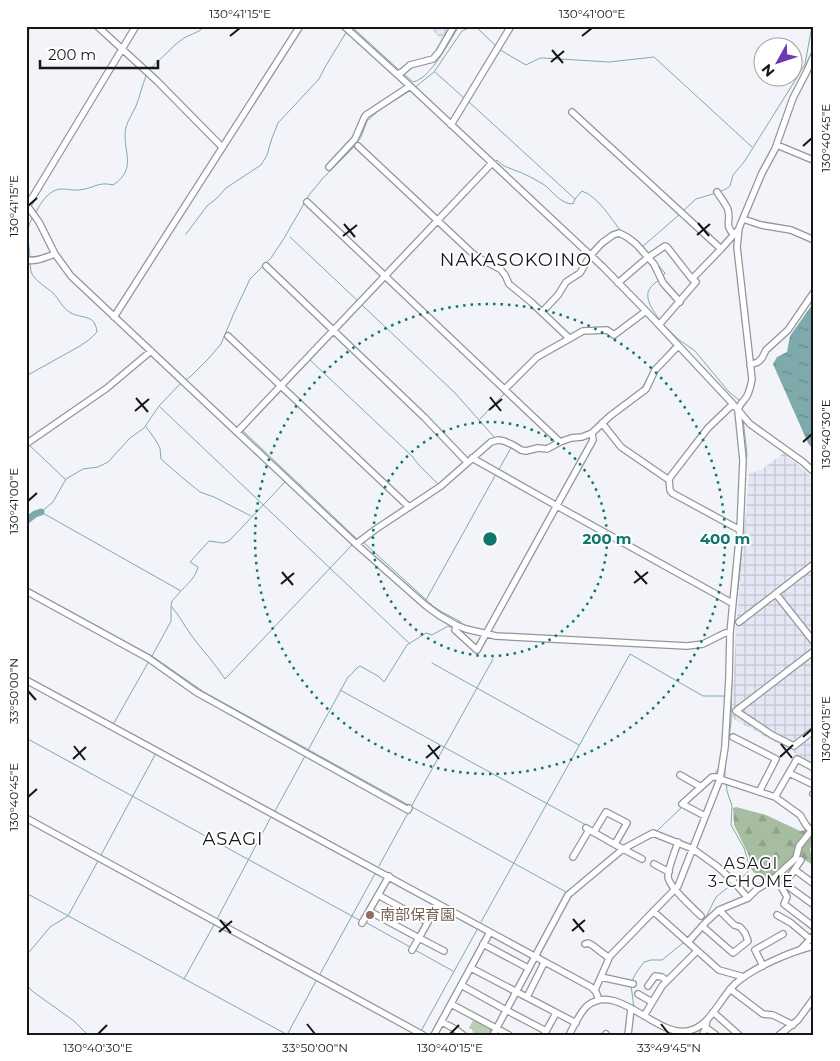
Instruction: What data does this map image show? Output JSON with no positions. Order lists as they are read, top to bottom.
{
  "districts": ["NAKASOKOINO", "ASAGI", "ASAGI 3-CHOME"],
  "places": ["南部保育園"],
  "scale_bar": "200 m",
  "north": "bottom left",
  "coordinates": [
    "130°41'15\"E",
    "130°41'00\"E",
    "130°40'45\"E",
    "130°40'30\"E",
    "33°50'00\"N",
    "130°40'15\"E",
    "33°49'45\"N"
  ],
  "rings": ["200 m", "400 m"]
}
